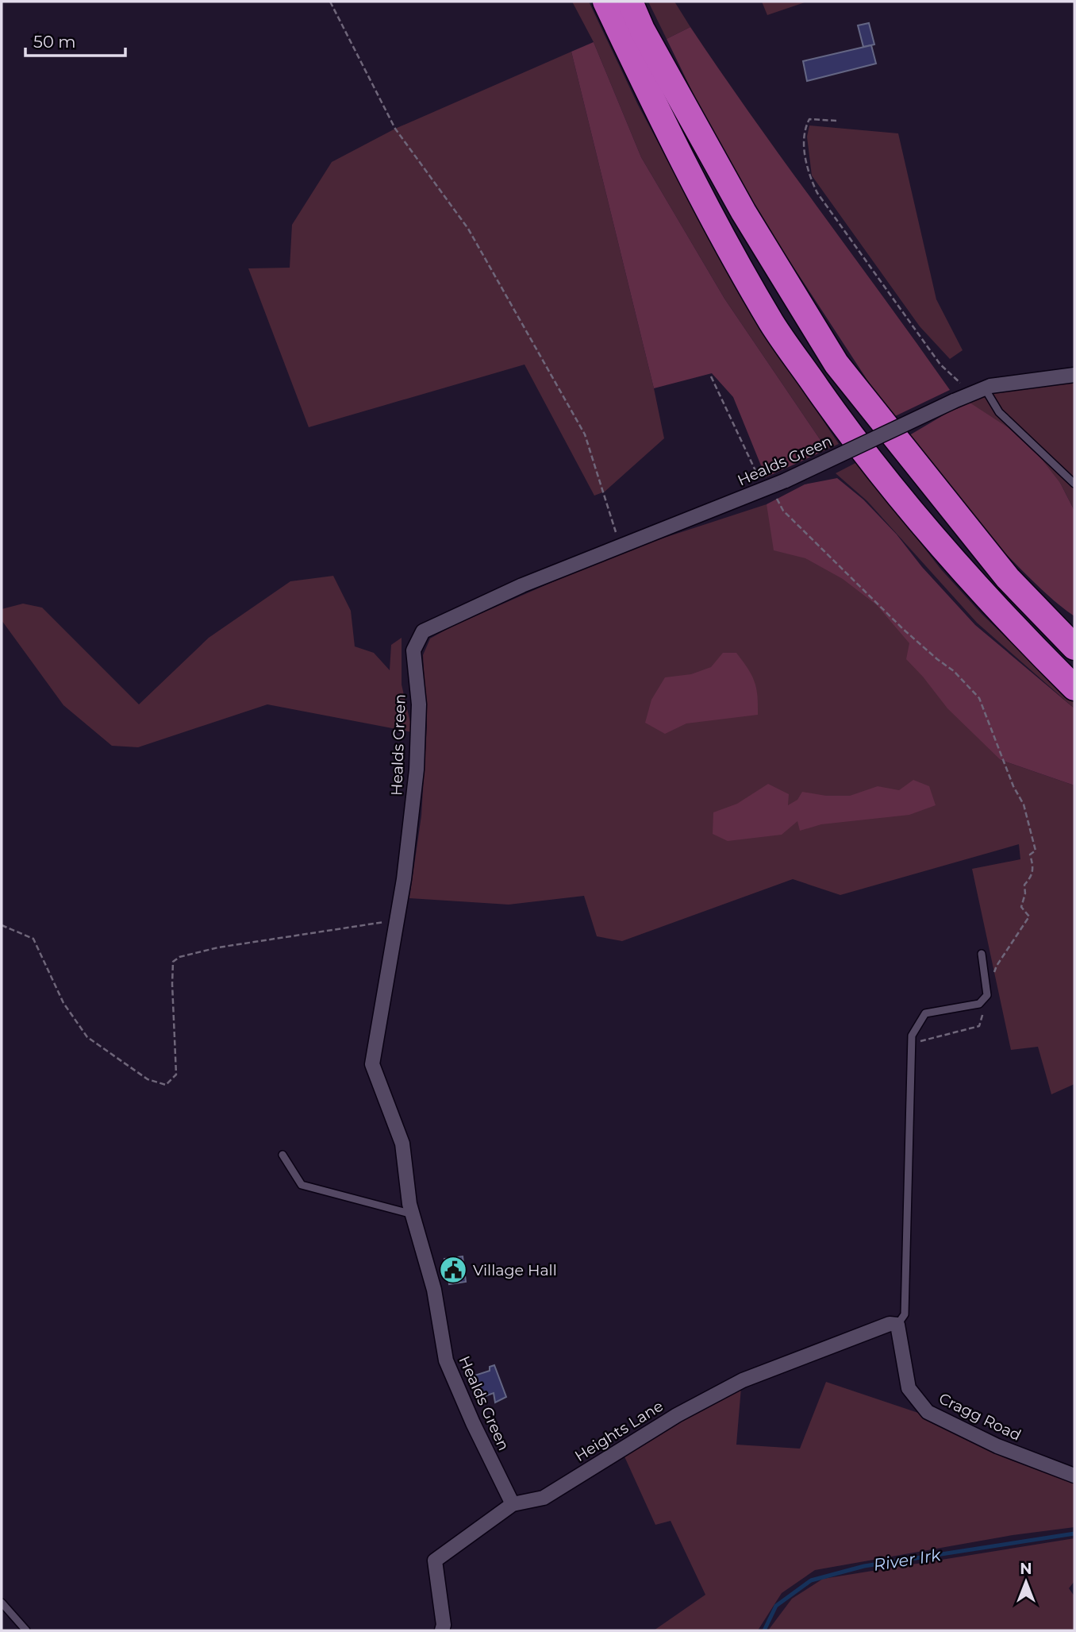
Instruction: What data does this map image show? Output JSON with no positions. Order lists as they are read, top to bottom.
{
  "streets": {
    "street": ["Healds Green", "Cragg Road", "Heights Lane"]
  },
  "crossings": [
    ["Healds Green", "Heights Lane"],
    ["Cragg Road", "Heights Lane"]
  ],
  "water": ["River Irk"],
  "places": {
    "public building": ["Village Hall"]
  },
  "scale_bar": "50 m",
  "north": "top"
}
